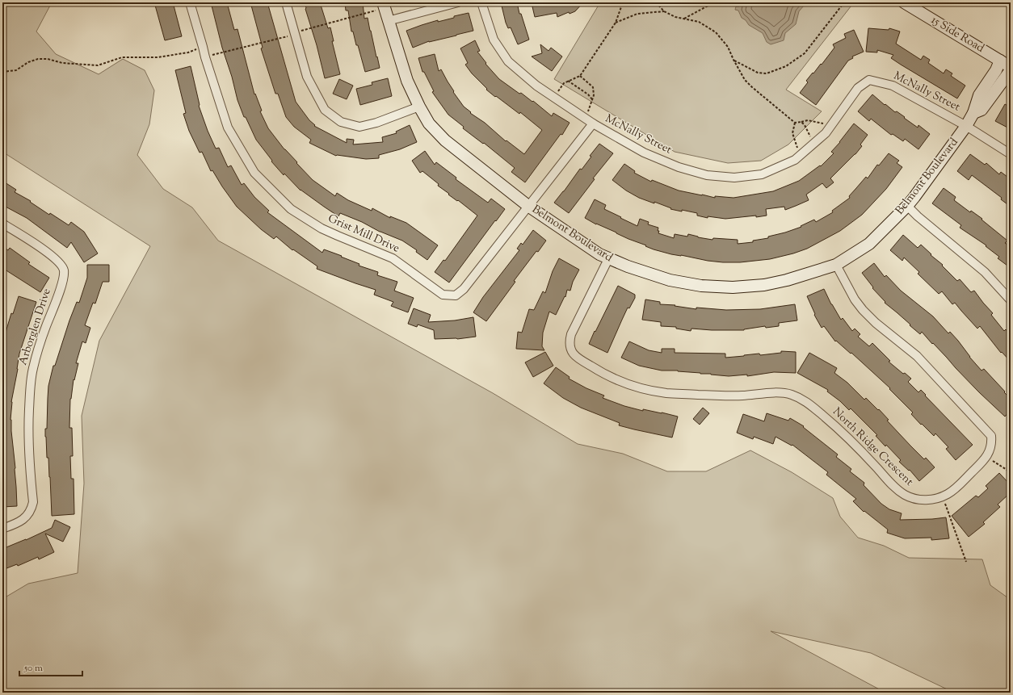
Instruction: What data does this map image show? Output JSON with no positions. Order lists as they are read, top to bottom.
{
  "streets": {
    "street": [
      "15 Side Road",
      "McNally Street",
      "Belmont Boulevard",
      "Grist Mill Drive",
      "Arborglen Drive",
      "North Ridge Crescent"
    ]
  },
  "crossings": [
    ["15 Side Road", "Belmont Boulevard"],
    ["McNally Street", "Belmont Boulevard"],
    ["McNally Street", "Grist Mill Drive"],
    ["Belmont Boulevard", "Grist Mill Drive"],
    ["Belmont Boulevard", "North Ridge Crescent"]
  ],
  "scale_bar": "50 m"
}
